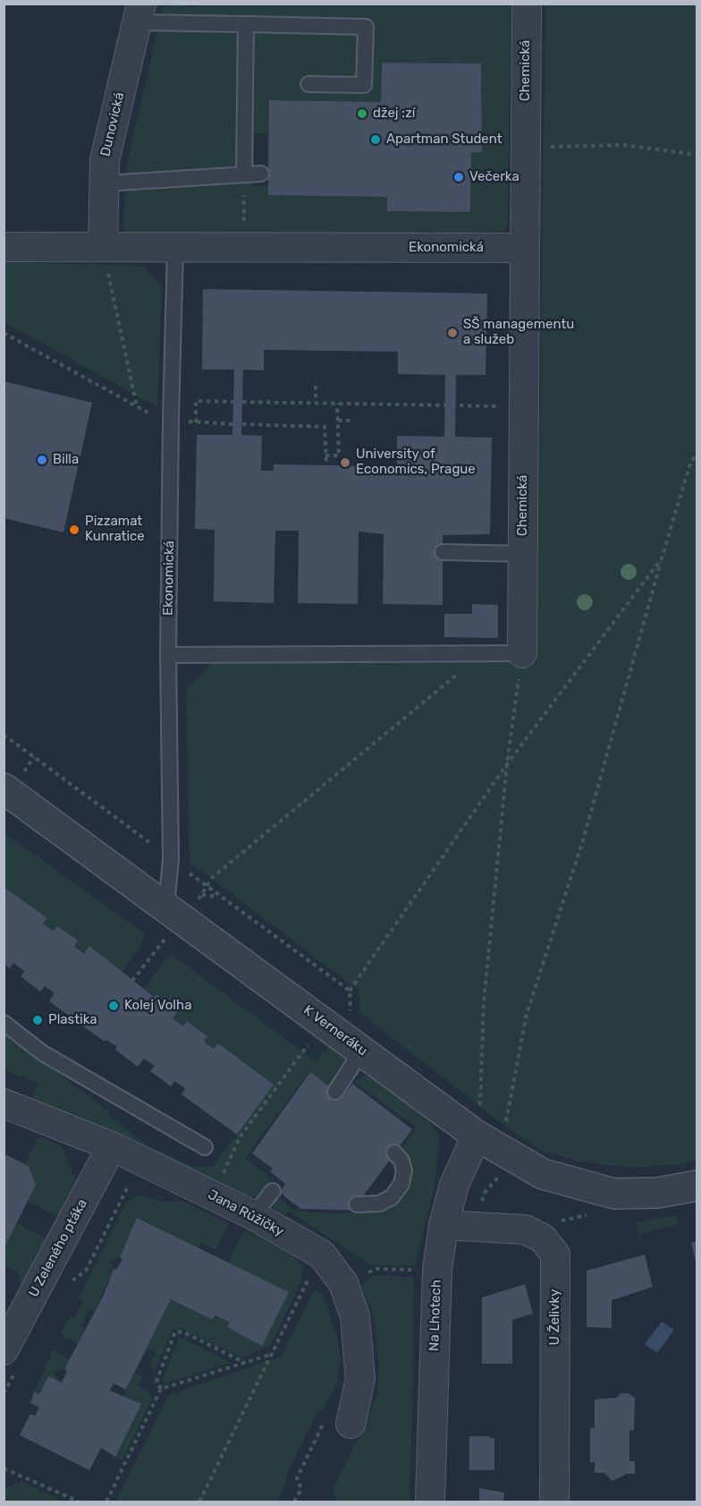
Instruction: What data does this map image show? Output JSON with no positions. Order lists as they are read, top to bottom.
{
  "streets": {
    "street": [
      "Chemická",
      "Dunovická",
      "Ekonomická",
      "K Verneráku",
      "Jana Růžičky",
      "U Zeleného ptáka",
      "Na Lhotech",
      "U Želivky"
    ]
  },
  "crossings": [
    ["Chemická", "Ekonomická"],
    ["Dunovická", "Ekonomická"],
    ["Ekonomická", "K Verneráku"],
    ["K Verneráku", "Na Lhotech"],
    ["Jana Růžičky", "U Zeleného ptáka"],
    ["Na Lhotech", "U Želivky"]
  ],
  "places": [
    "džej :zí",
    "Apartman Student",
    "Večerka",
    "SŠ managementu a služeb",
    "Billa",
    "University of Economics, Prague",
    "Pizzamat Kunratice",
    "Kolej Volha",
    "Plastika"
  ]
}
